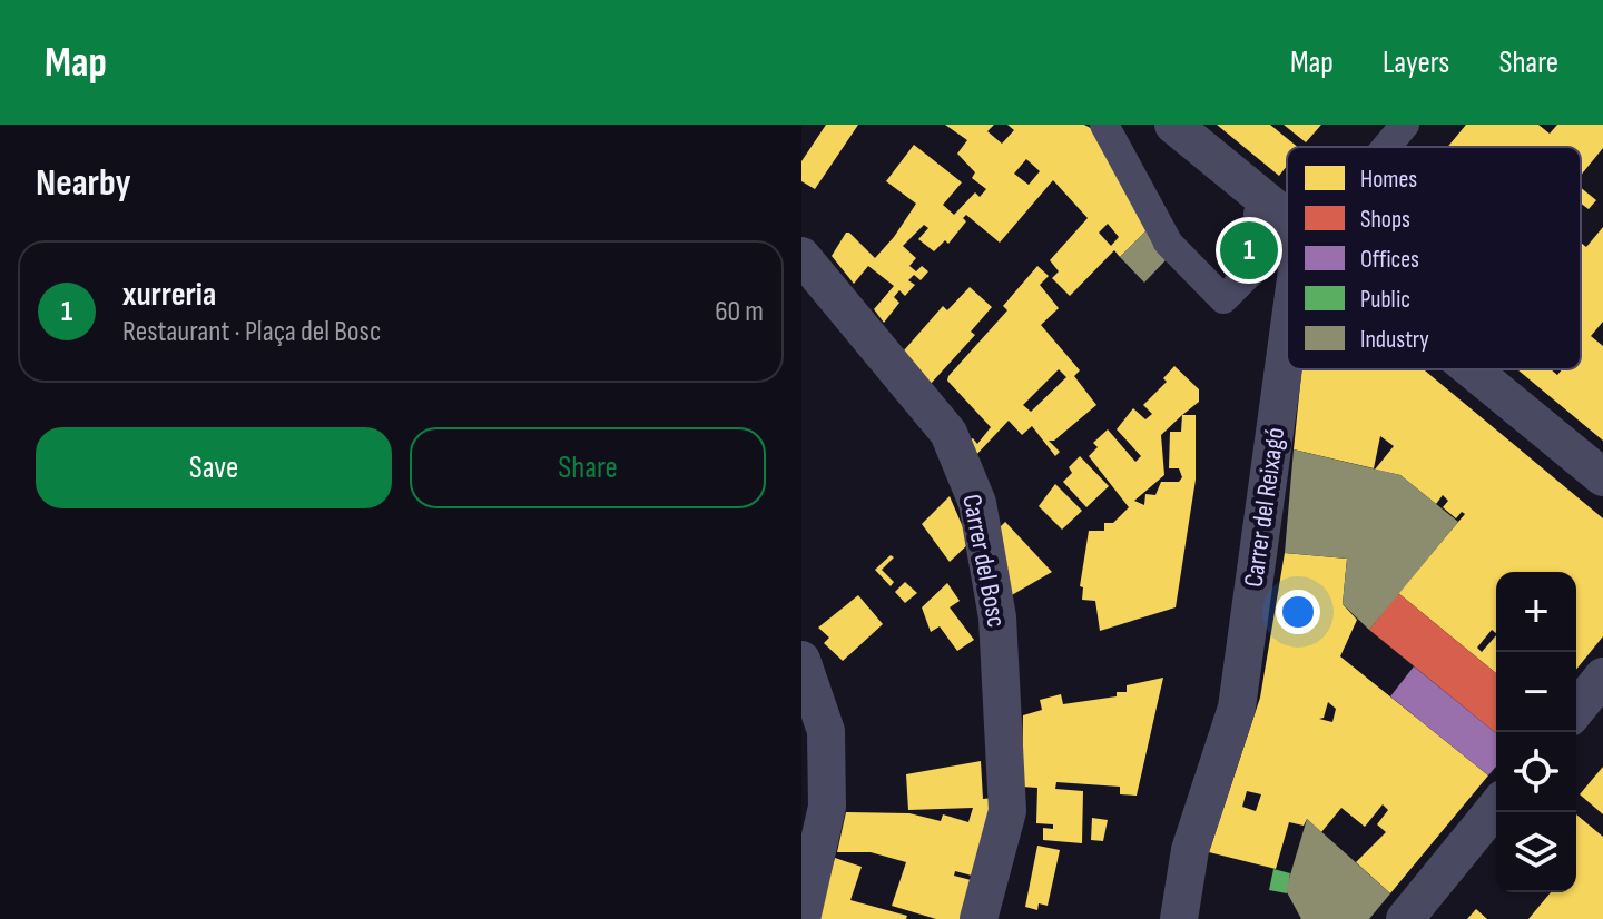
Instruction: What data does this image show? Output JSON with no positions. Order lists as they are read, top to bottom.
{
  "streets": {
    "street": ["Carrer del Reixagó", "Carrer del Bosc"]
  },
  "legend": [
    "Homes",
    "Shops",
    "Offices",
    "Public",
    "Industry"
  ],
  "page": {
    "header": "Map",
    "nav": ["Map", "Layers", "Share"],
    "heading": "Nearby",
    "pins": "1",
    "list": [
      {
        "mark": "1",
        "name": "xurreria",
        "note": "Restaurant · Plaça del Bosc",
        "value": "60 m"
      }
    ],
    "buttons": ["Save", "Share"],
    "map_buttons": ["+", "−"]
  }
}
